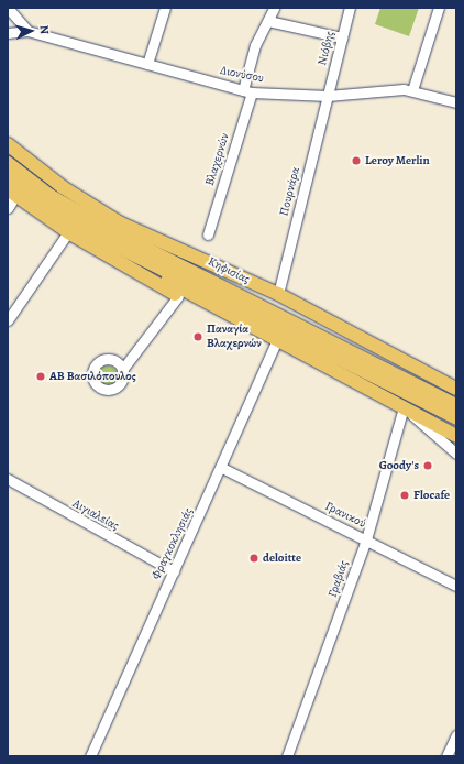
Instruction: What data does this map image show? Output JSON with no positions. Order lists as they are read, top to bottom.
{
  "streets": {
    "main road": ["Κηφισίας"],
    "street": [
      "Νιόβης",
      "Διονύσου",
      "Βλαχερνών",
      "Πουρνάρα",
      "Αιγιαλείας",
      "Γρανικού",
      "Φραγκοκλησιάς",
      "Γραβιάς"
    ]
  },
  "crossings": [
    ["Νιόβης", "Διονύσου"],
    ["Νιόβης", "Πουρνάρα"],
    ["Διονύσου", "Βλαχερνών"],
    ["Διονύσου", "Πουρνάρα"],
    ["Πουρνάρα", "Κηφισίας"],
    ["Αιγιαλείας", "Φραγκοκλησιάς"],
    ["Γρανικού", "Φραγκοκλησιάς"],
    ["Γρανικού", "Γραβιάς"]
  ],
  "places": [
    "Leroy Merlin",
    "Παναγία Βλαχερνών",
    "ΑΒ Βασιλόπουλος",
    "Goody's",
    "Flocafe",
    "deloitte"
  ],
  "north": "right"
}
